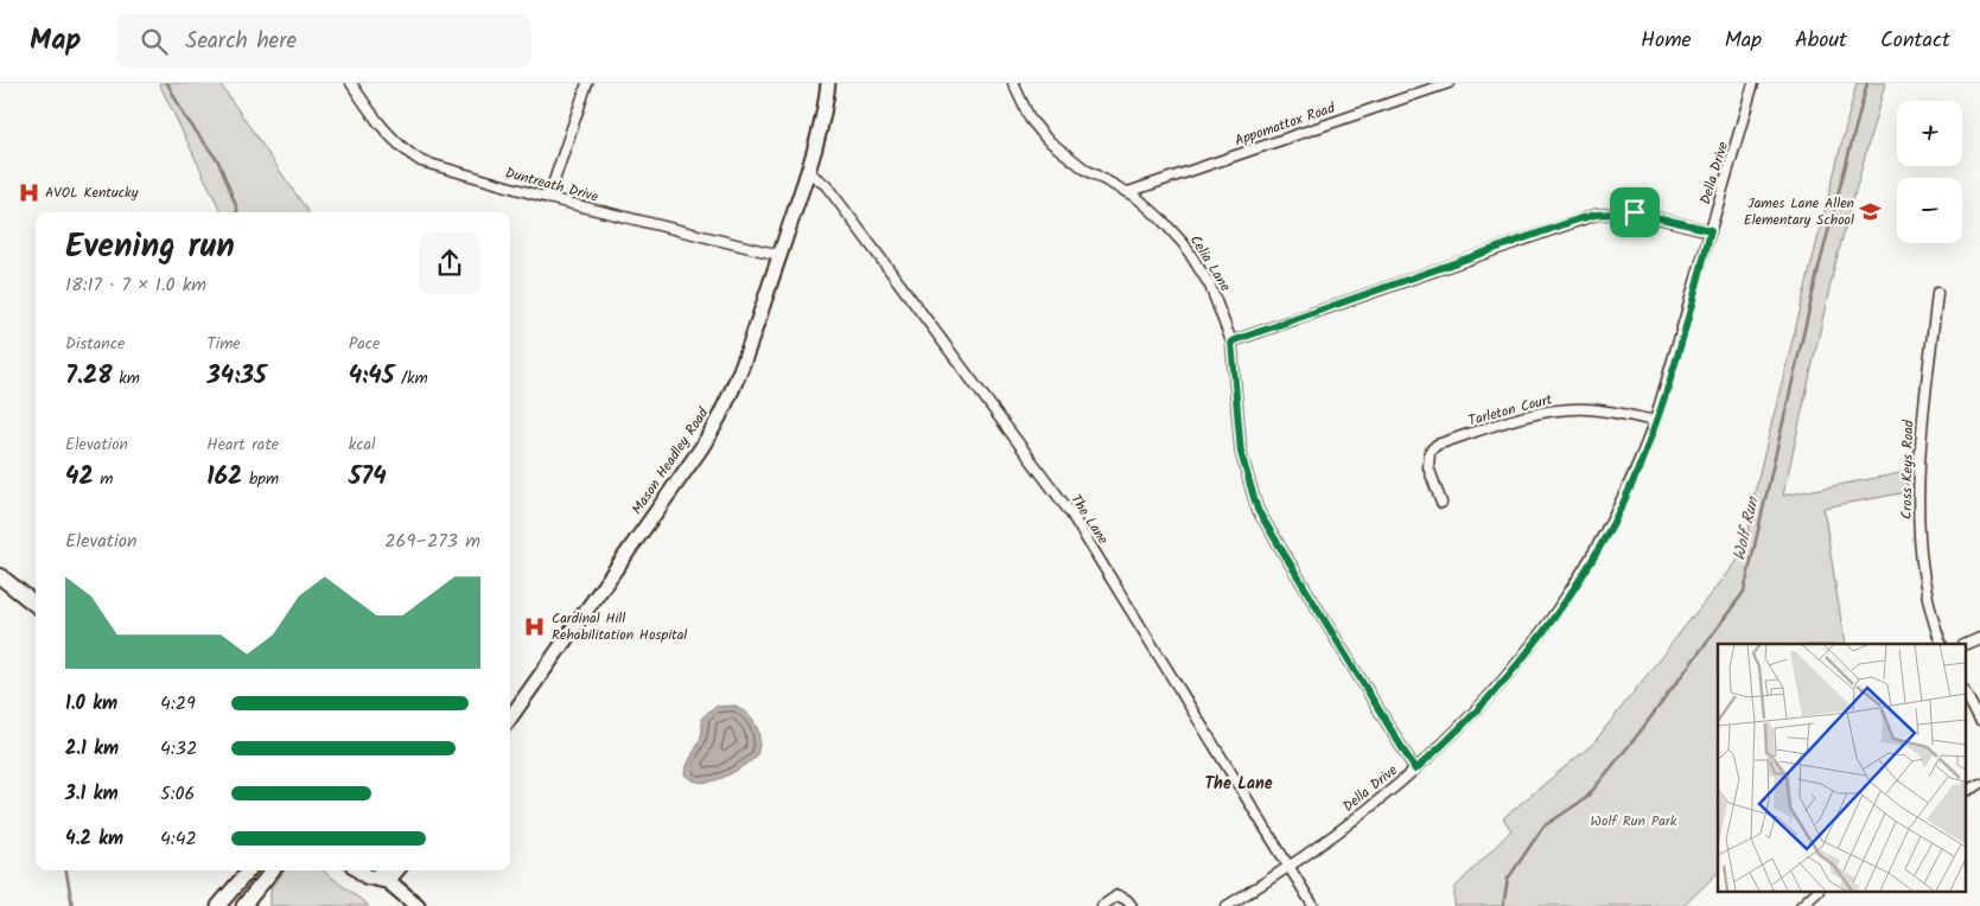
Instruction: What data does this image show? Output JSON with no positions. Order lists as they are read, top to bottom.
{
  "streets": {
    "main road": ["Mason Headley Road"],
    "street": [
      "Appomattox Road",
      "Della Drive",
      "Duntreath Drive",
      "Celia Lane",
      "Tarleton Court",
      "Cross Keys Road",
      "The Lane"
    ]
  },
  "crossings": [
    ["Appomattox Road", "Celia Lane"],
    ["Della Drive", "Celia Lane"],
    ["Della Drive", "Tarleton Court"],
    ["Della Drive", "The Lane"],
    ["Duntreath Drive", "Mason Headley Road"],
    ["Mason Headley Road", "The Lane"]
  ],
  "districts": ["The Lane"],
  "water": ["Wolf Run"],
  "parks": ["Wolf Run Park"],
  "places": {
    "hospital": ["AVOL Kentucky", "Cardinal Hill Rehabilitation Hospital"],
    "school or university": ["James Lane Allen Elementary School"]
  },
  "page": {
    "header": "Map",
    "search": "Search here",
    "nav": [
      "Home",
      "Map",
      "About",
      "Contact"
    ],
    "map_buttons": ["+", "−"],
    "heading": ["Evening run", "18:17 · 7 × 1.0 km"],
    "stats": [
      ["Distance", "7.28 km"],
      ["Time", "34:35"],
      ["Pace", "4:45 /km"],
      ["Elevation", "42 m"],
      ["Heart rate", "162 bpm"],
      ["kcal", "574"]
    ],
    "chart": ["Elevation", "269–273 m"],
    "list": [
      {
        "name": "1.0 km",
        "note": "4:29"
      },
      {
        "name": "2.1 km",
        "note": "4:32"
      },
      {
        "name": "3.1 km",
        "note": "5:06"
      },
      {
        "name": "4.2 km",
        "note": "4:42"
      }
    ]
  }
}
